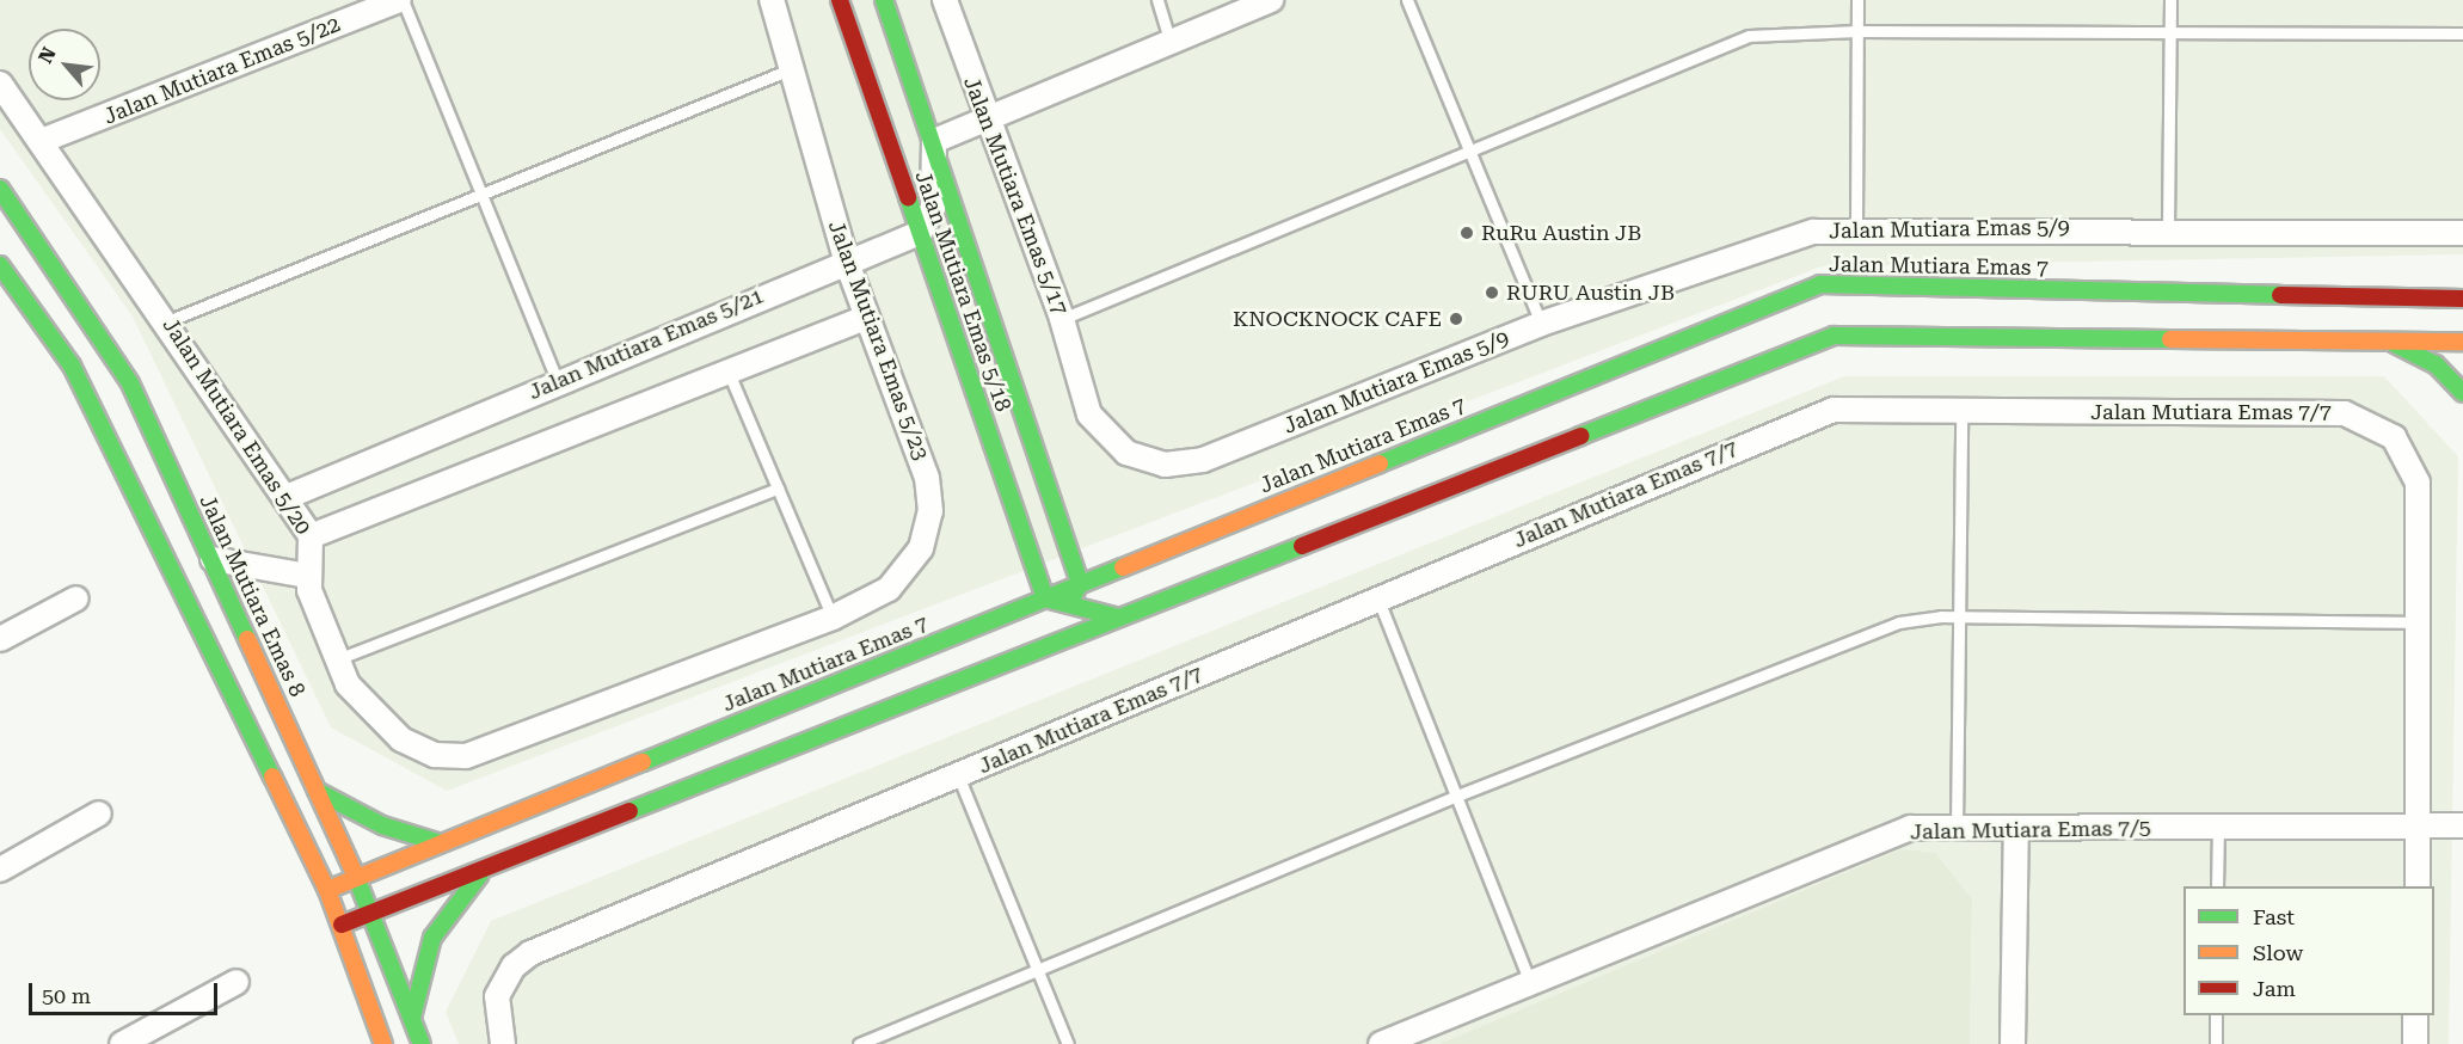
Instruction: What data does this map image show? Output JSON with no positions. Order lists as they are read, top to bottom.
{
  "streets": {
    "street": [
      "Jalan Mutiara Emas 5/22",
      "Jalan Mutiara Emas 5/17",
      "Jalan Mutiara Emas 5/9",
      "Jalan Mutiara Emas 7",
      "Jalan Mutiara Emas 5/18",
      "Jalan Mutiara Emas 5/23",
      "Jalan Mutiara Emas 5/21",
      "Jalan Mutiara Emas 7/7",
      "Jalan Mutiara Emas 5/20",
      "Jalan Mutiara Emas 8",
      "Jalan Mutiara Emas 7/5"
    ]
  },
  "crossings": [
    ["Jalan Mutiara Emas 5/22", "Jalan Mutiara Emas 5/20"],
    ["Jalan Mutiara Emas 5/17", "Jalan Mutiara Emas 5/9"],
    ["Jalan Mutiara Emas 7", "Jalan Mutiara Emas 5/18"],
    ["Jalan Mutiara Emas 7", "Jalan Mutiara Emas 8"],
    ["Jalan Mutiara Emas 5/18", "Jalan Mutiara Emas 5/21"],
    ["Jalan Mutiara Emas 5/23", "Jalan Mutiara Emas 5/21"],
    ["Jalan Mutiara Emas 5/23", "Jalan Mutiara Emas 5/20"],
    ["Jalan Mutiara Emas 5/21", "Jalan Mutiara Emas 5/20"],
    ["Jalan Mutiara Emas 7/7", "Jalan Mutiara Emas 7/5"]
  ],
  "places": ["RuRu Austin JB", "RURU Austin JB", "KNOCKNOCK CAFE"],
  "legend": ["Fast", "Slow", "Jam"],
  "scale_bar": "50 m",
  "north": "top left"
}
